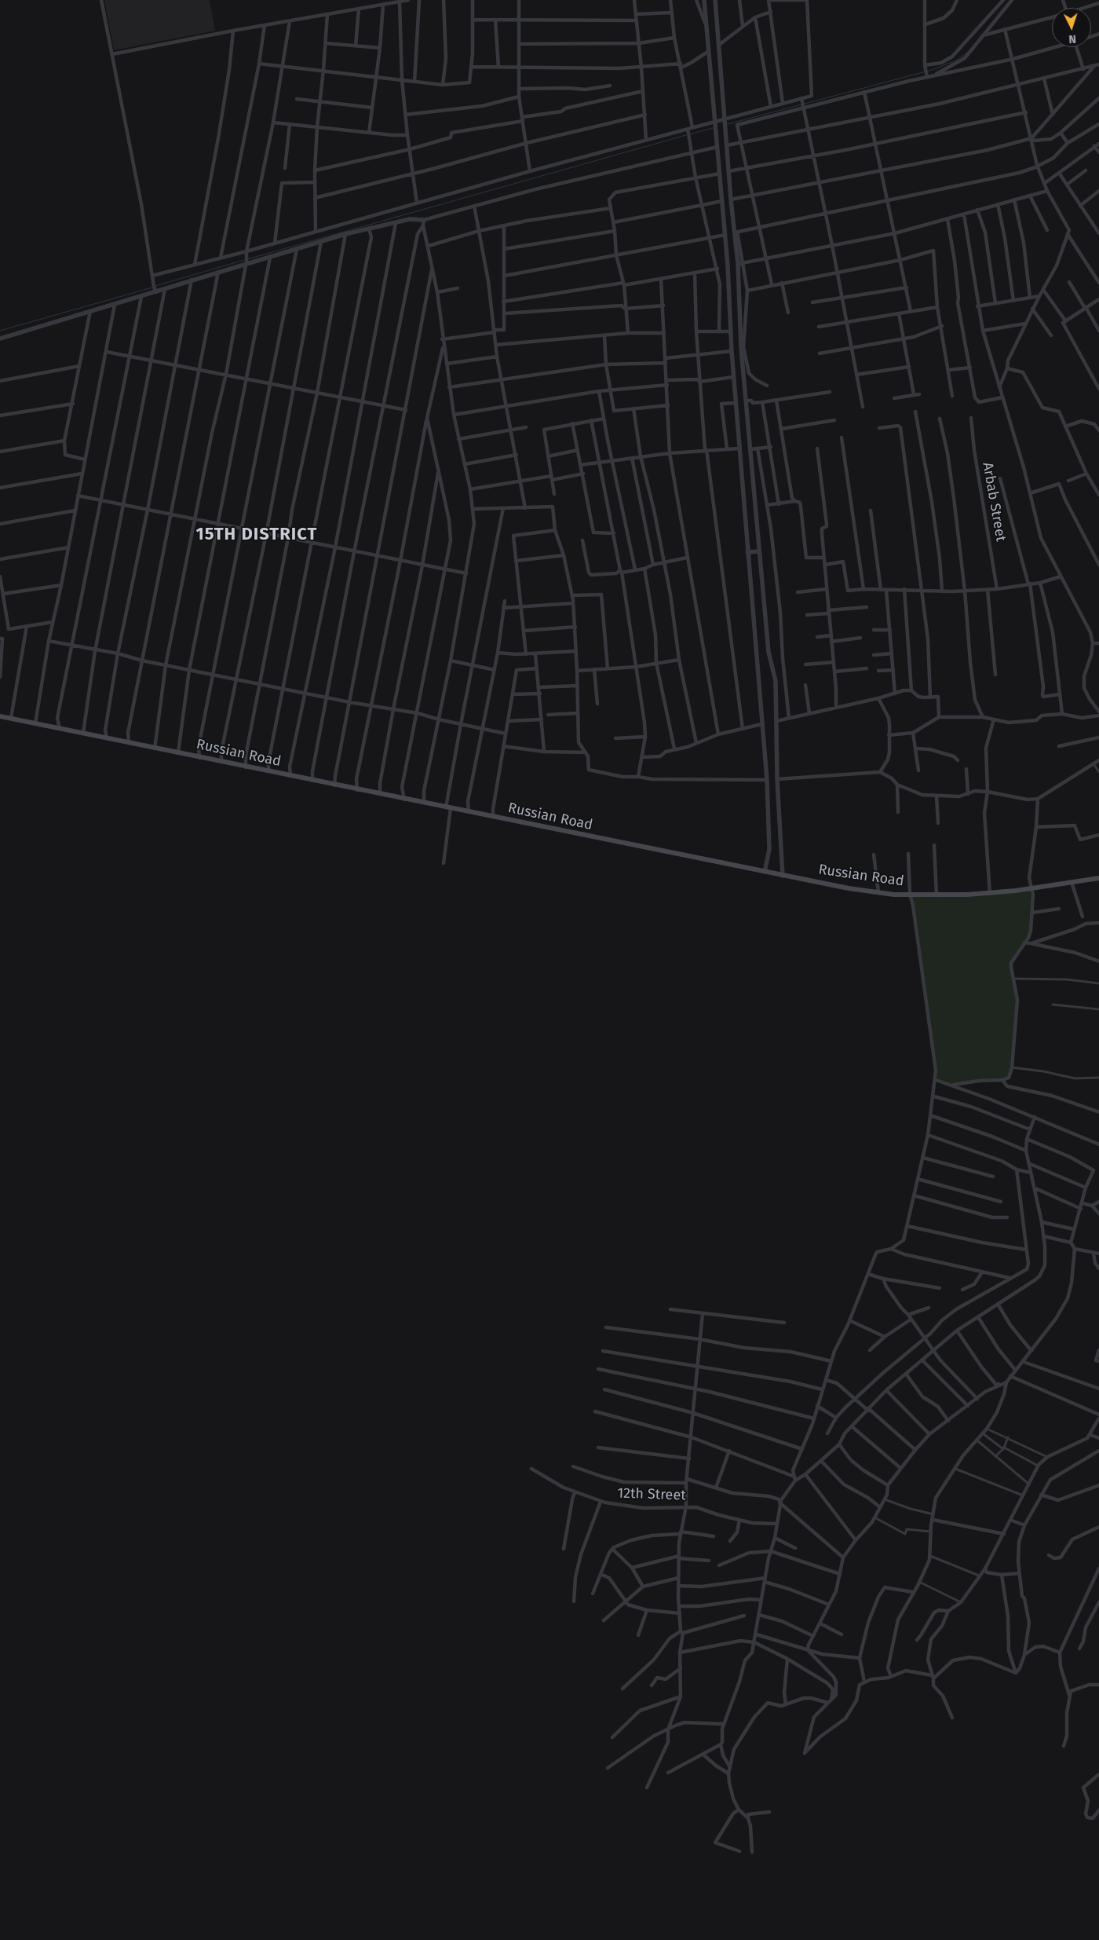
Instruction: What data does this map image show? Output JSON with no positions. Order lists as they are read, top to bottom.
{
  "streets": {
    "main road": ["Russian Road"],
    "street": ["Arbab Street", "12th Street"]
  },
  "districts": ["15TH DISTRICT"],
  "north": "bottom"
}
